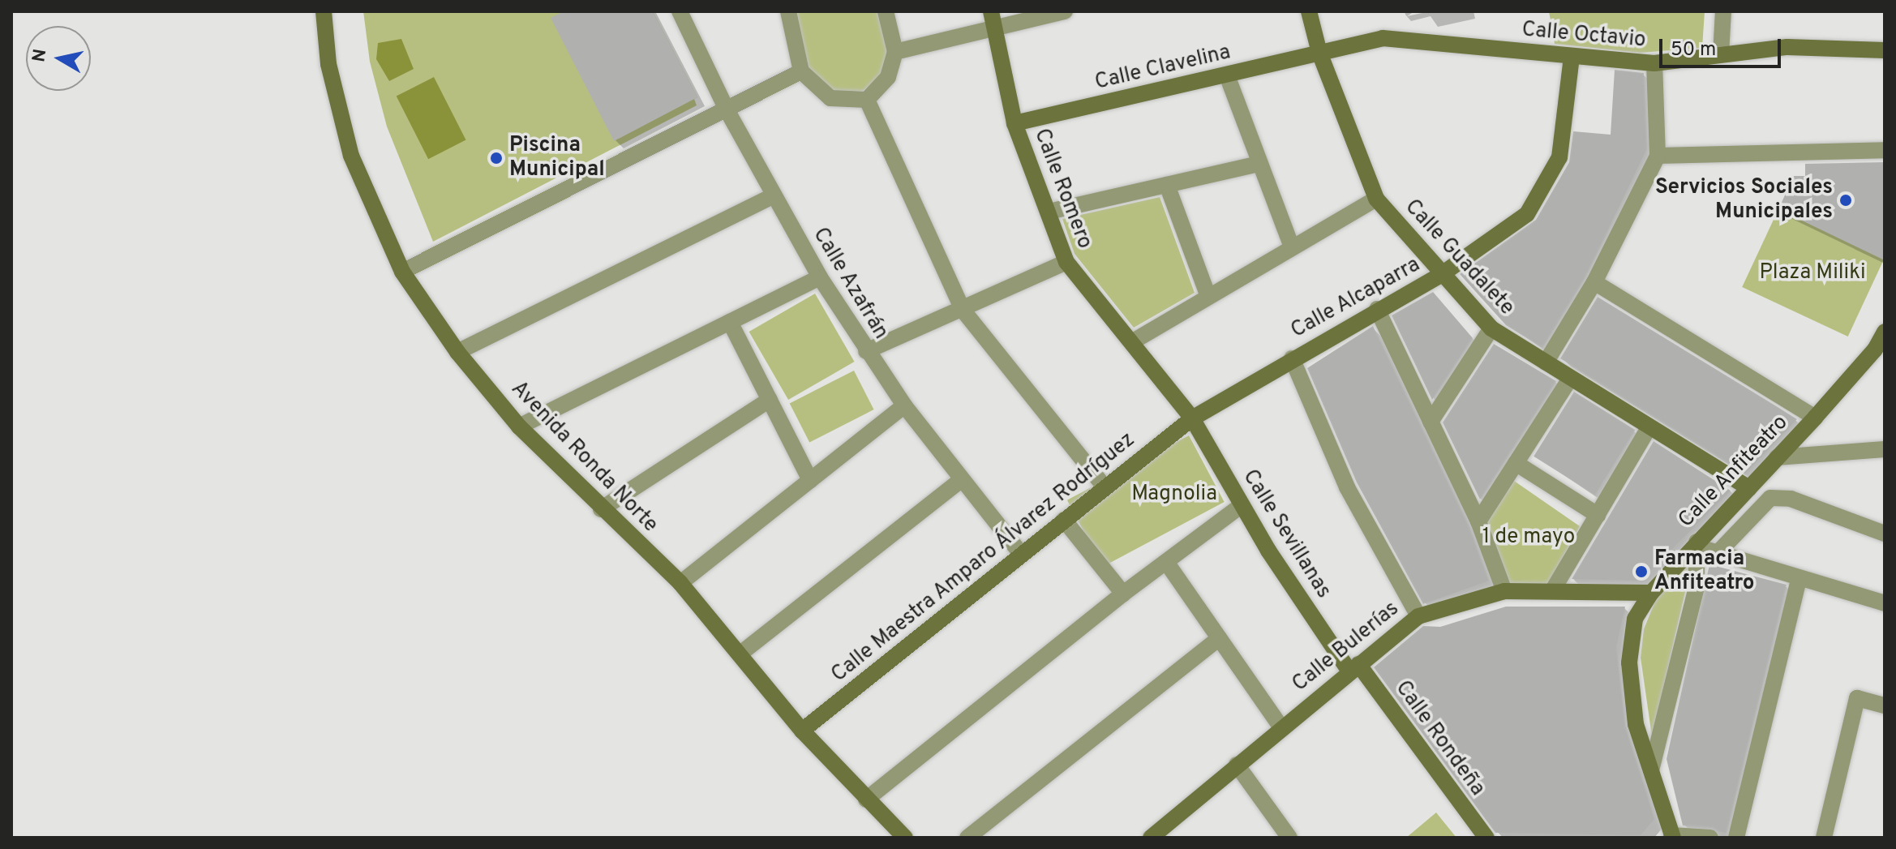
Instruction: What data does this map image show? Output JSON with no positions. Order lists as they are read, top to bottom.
{
  "streets": {
    "street": [
      "Calle Octavio",
      "Calle Clavelina",
      "Calle Romero",
      "Calle Guadalete",
      "Calle Azafrán",
      "Calle Alcaparra",
      "Avenida Ronda Norte",
      "Calle Anfiteatro",
      "Calle Sevillanas",
      "Calle Maestra Amparo Álvarez Rodríguez",
      "Calle Bulerías",
      "Calle Rondeña"
    ]
  },
  "crossings": [
    ["Calle Octavio", "Calle Clavelina"],
    ["Calle Octavio", "Calle Guadalete"],
    ["Calle Octavio", "Calle Alcaparra"],
    ["Calle Clavelina", "Calle Romero"],
    ["Calle Clavelina", "Calle Guadalete"],
    ["Calle Romero", "Calle Alcaparra"],
    ["Calle Romero", "Calle Sevillanas"],
    ["Calle Romero", "Calle Maestra Amparo Álvarez Rodríguez"],
    ["Calle Guadalete", "Calle Alcaparra"],
    ["Calle Guadalete", "Calle Anfiteatro"],
    ["Calle Azafrán", "Calle Maestra Amparo Álvarez Rodríguez"],
    ["Calle Alcaparra", "Calle Sevillanas"],
    ["Calle Alcaparra", "Calle Maestra Amparo Álvarez Rodríguez"],
    ["Avenida Ronda Norte", "Calle Maestra Amparo Álvarez Rodríguez"],
    ["Calle Anfiteatro", "Calle Bulerías"],
    ["Calle Sevillanas", "Calle Maestra Amparo Álvarez Rodríguez"],
    ["Calle Sevillanas", "Calle Bulerías"],
    ["Calle Sevillanas", "Calle Rondeña"],
    ["Calle Bulerías", "Calle Rondeña"]
  ],
  "parks": ["Plaza Miliki", "Magnolia", "1 de mayo"],
  "places": ["Piscina Municipal", "Servicios Sociales Municipales", "Farmacia Anfiteatro"],
  "scale_bar": "50 m",
  "north": "left"
}
